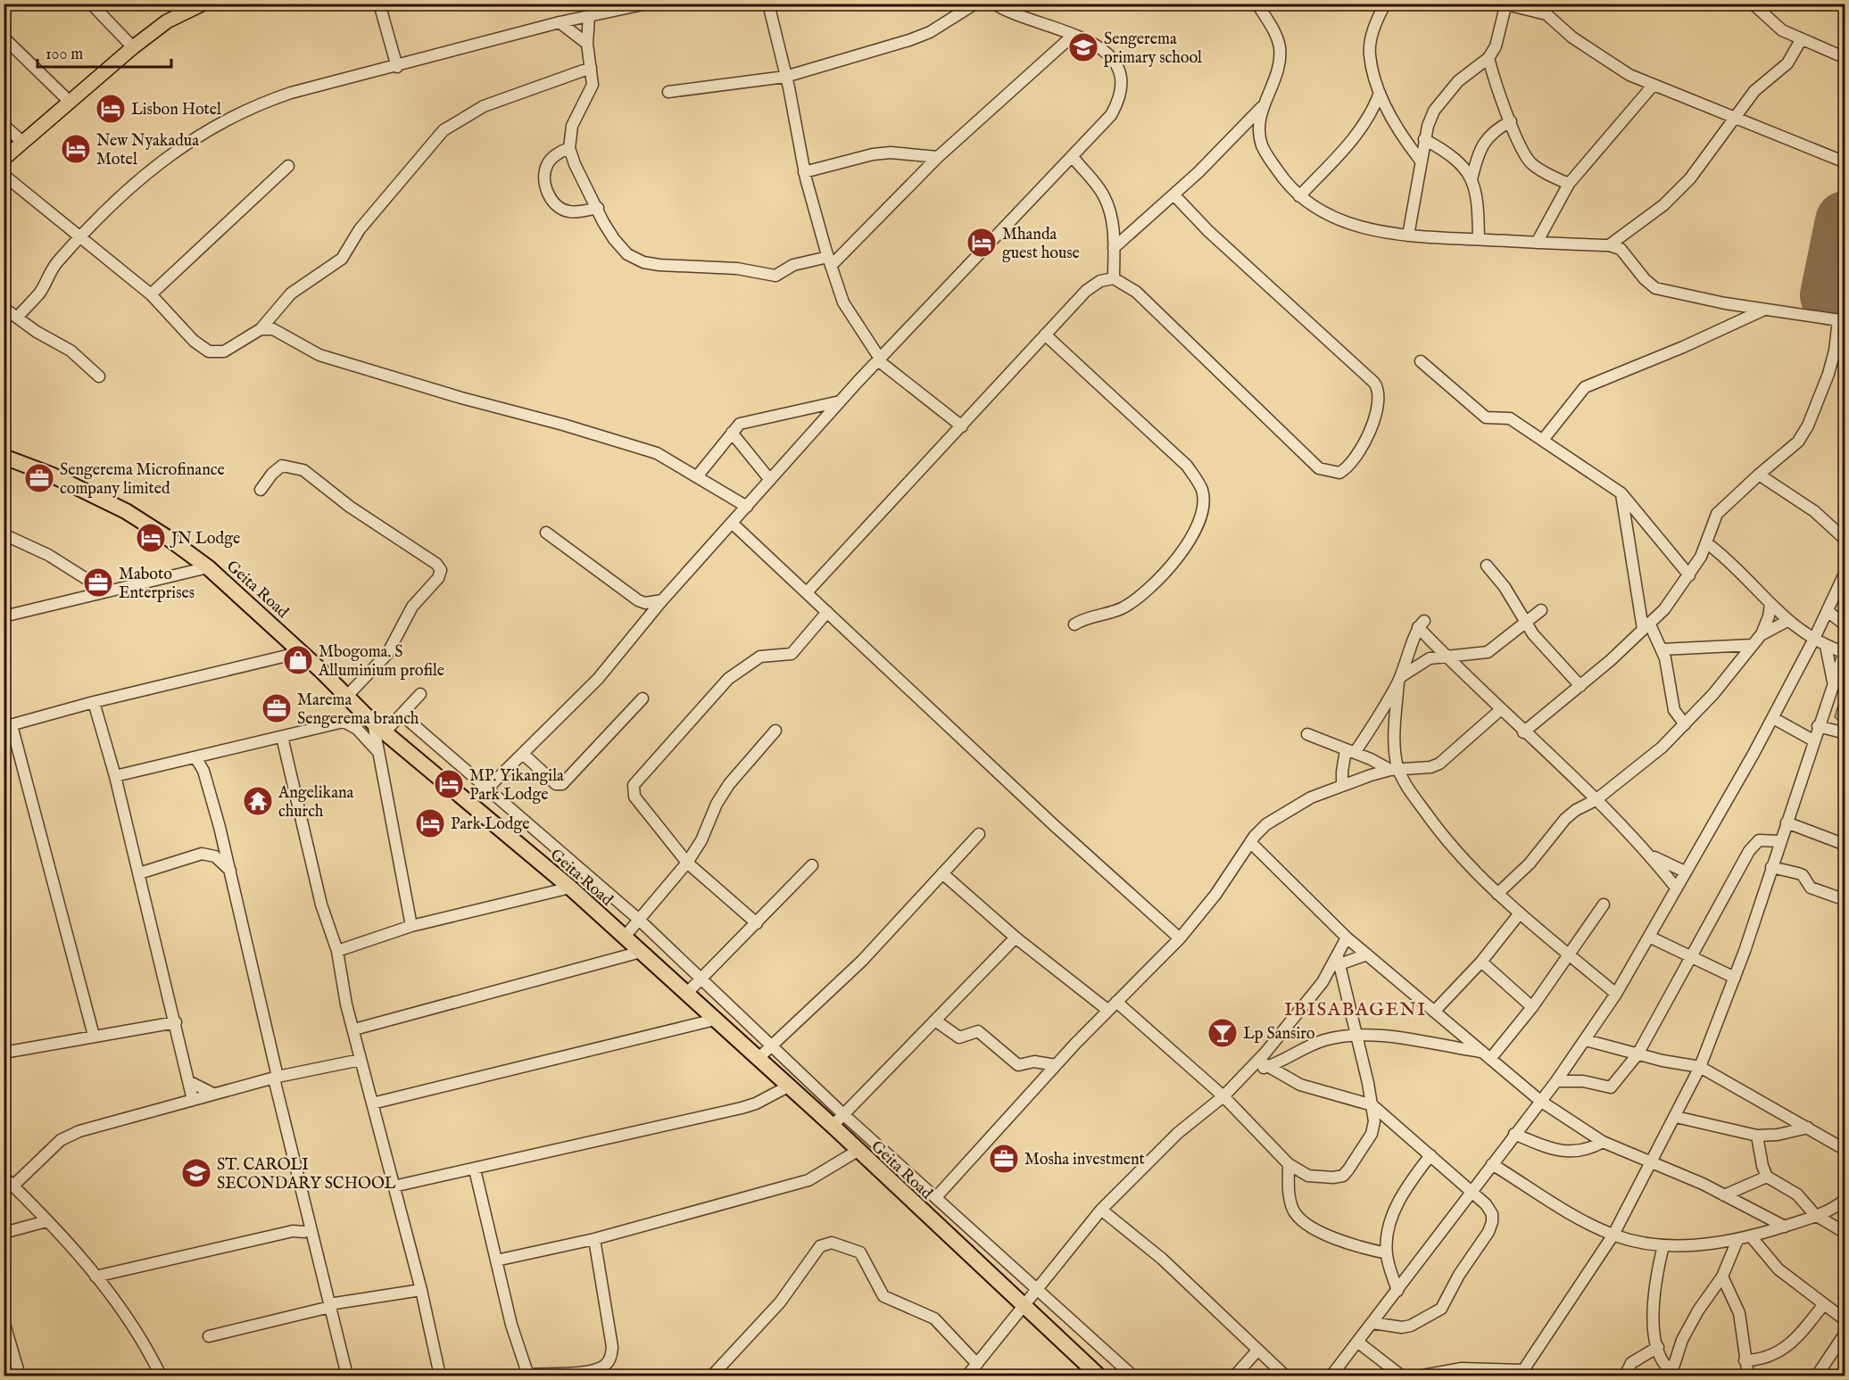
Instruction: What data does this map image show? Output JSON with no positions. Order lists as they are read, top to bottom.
{
  "streets": {
    "highway": ["Geita Road"]
  },
  "districts": ["IBISABAGENI"],
  "places": {
    "school or university": ["Sengerema primary school", "ST. CAROLI SECONDARY SCHOOL"],
    "hotel": [
      "Lisbon Hotel",
      "New Nyakadua Motel",
      "Mhanda guest house",
      "JN Lodge",
      "MP. Yikangila Park Lodge",
      "Park Lodge"
    ],
    "office": [
      "Sengerema Microfinance company limited",
      "Maboto Enterprises",
      "Marema Sengerema branch",
      "Mosha investment"
    ],
    "shop": ["Mbogoma. S Alluminium profile"],
    "temple": ["Angelikana church"],
    "bar": ["Lp Sansiro"]
  },
  "scale_bar": "100 m"
}
